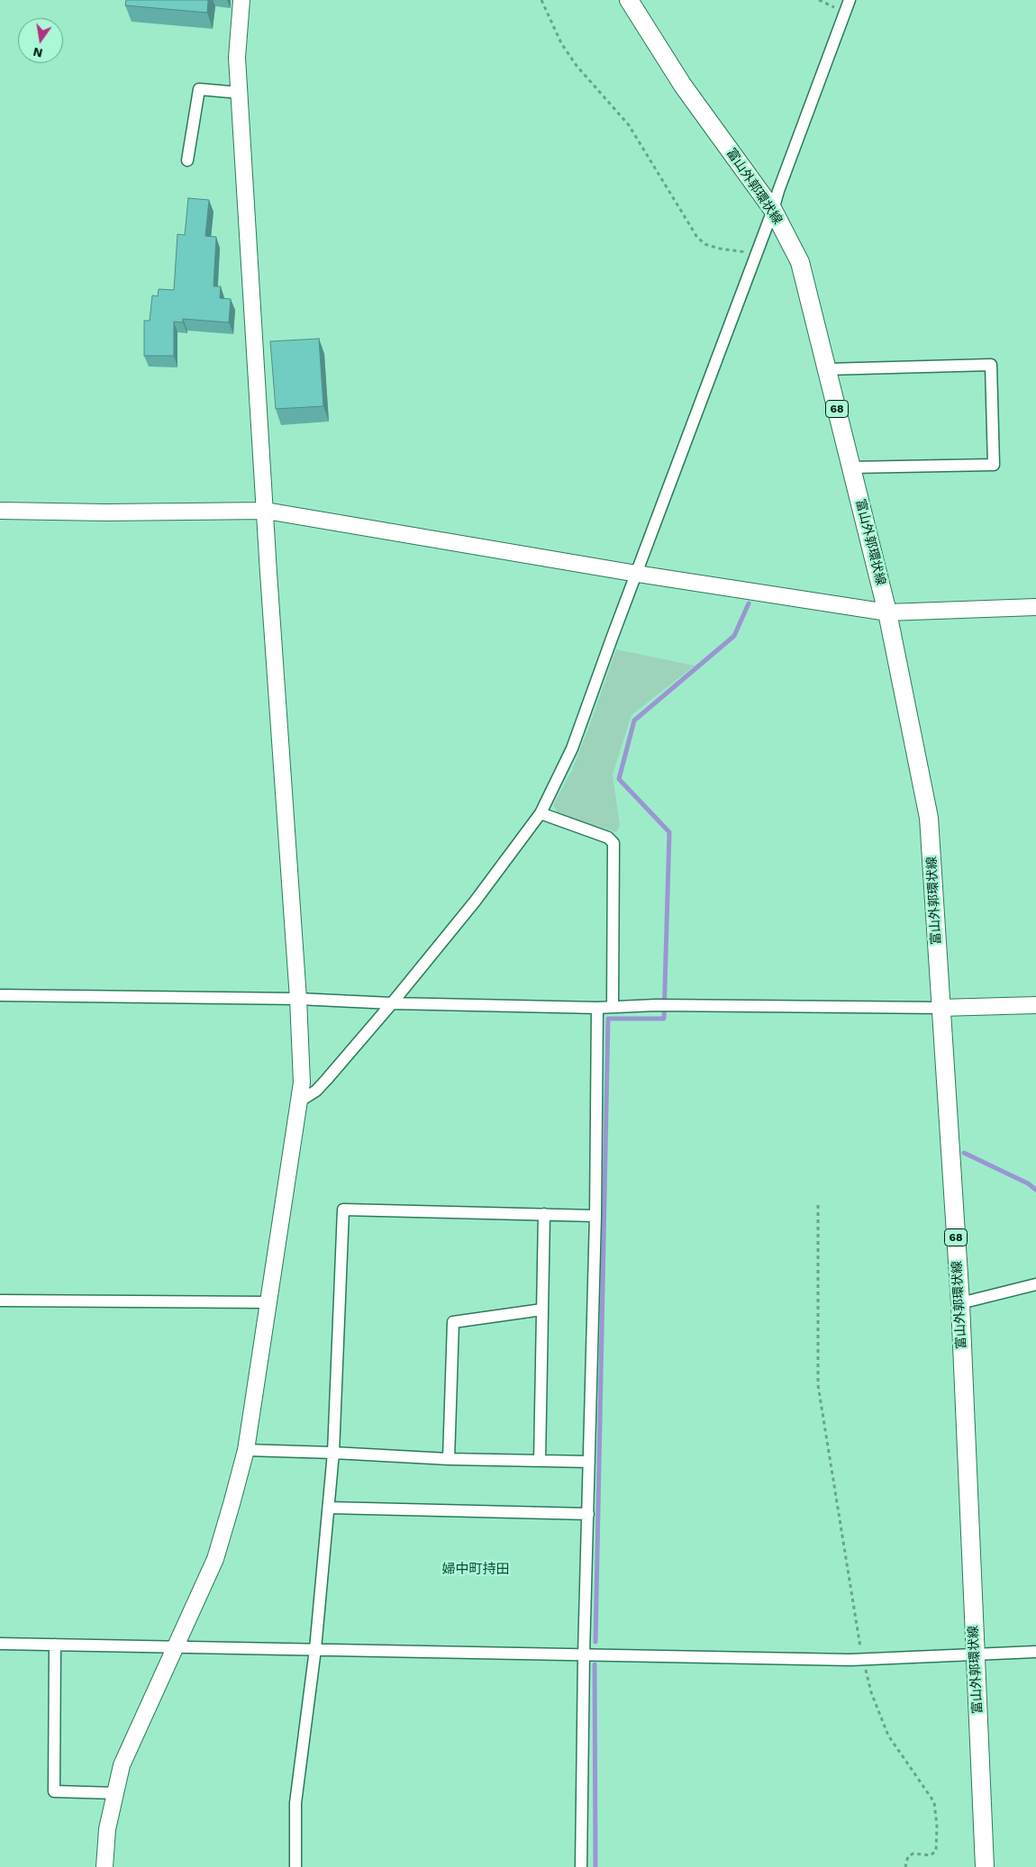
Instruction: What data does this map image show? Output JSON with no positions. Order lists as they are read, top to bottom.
{
  "streets": {
    "main road": ["富山外郭環状線", "68"]
  },
  "districts": ["婦中町持田"],
  "north": "bottom"
}
